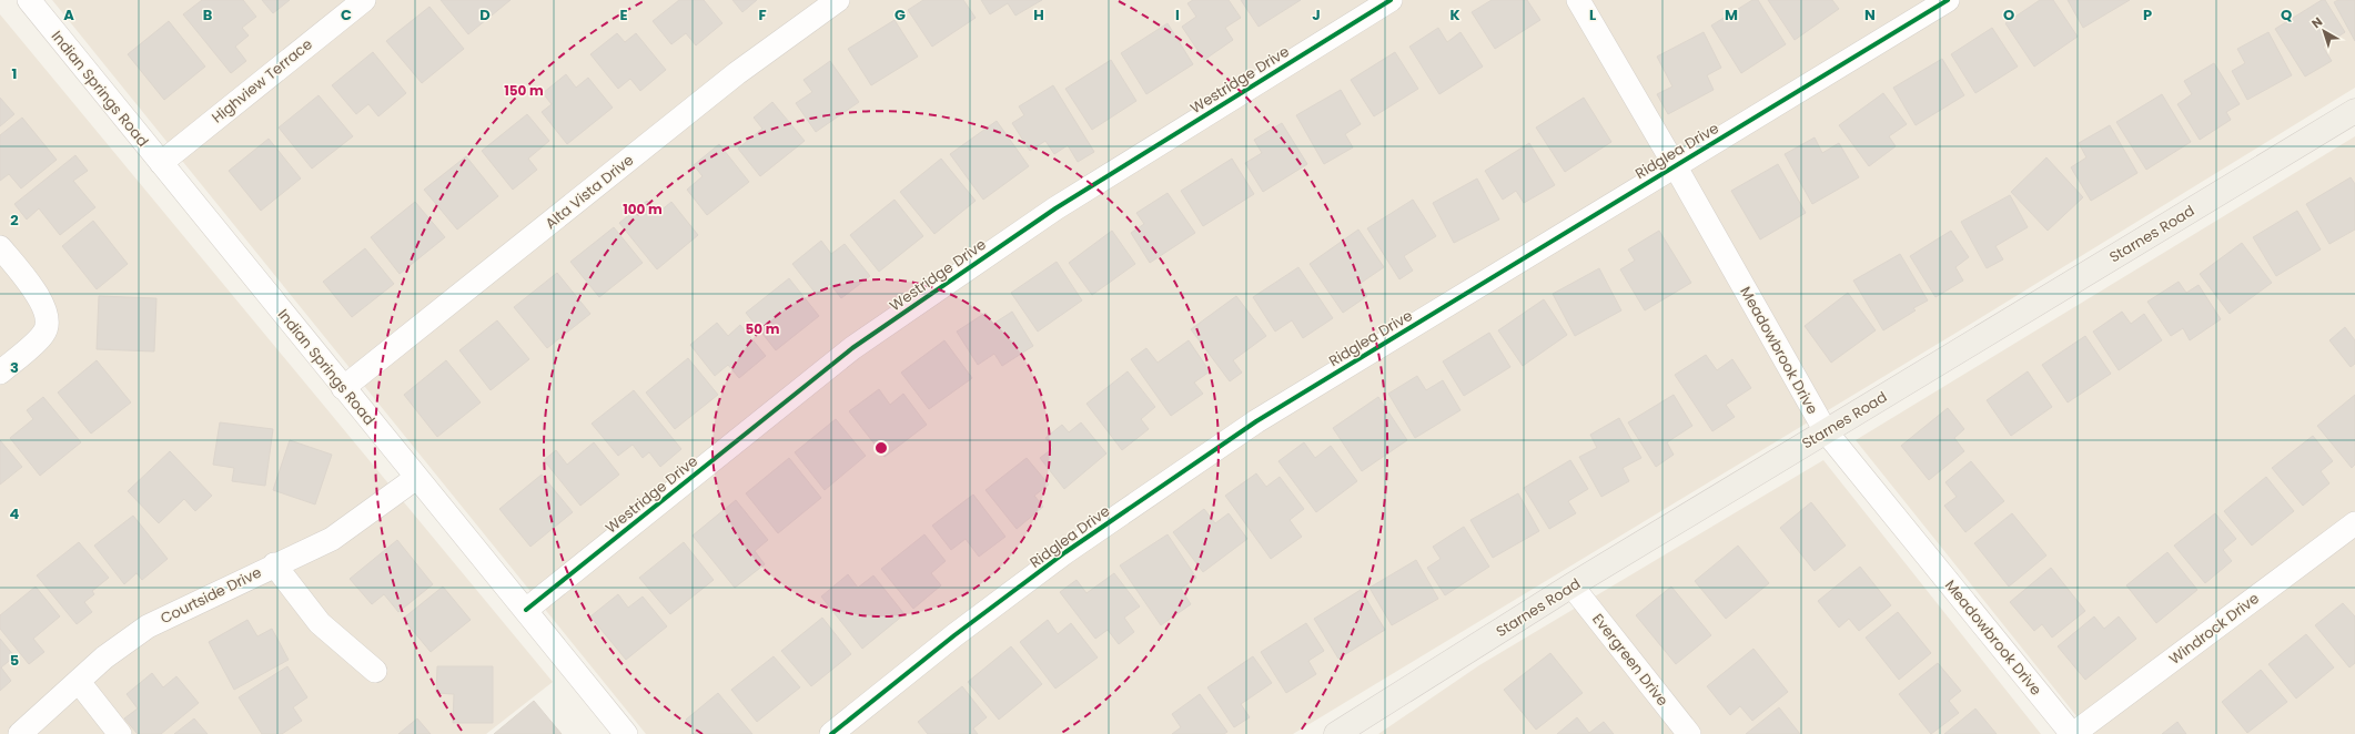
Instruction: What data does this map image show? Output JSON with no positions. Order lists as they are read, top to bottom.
{
  "streets": {
    "main road": ["Starnes Road"],
    "street": [
      "Westridge Drive",
      "Highview Terrace",
      "Indian Springs Road",
      "Ridglea Drive",
      "Alta Vista Drive",
      "Meadowbrook Drive",
      "Courtside Drive",
      "Windrock Drive",
      "Evergreen Drive"
    ]
  },
  "crossings": [
    ["Westridge Drive", "Indian Springs Road"],
    ["Highview Terrace", "Indian Springs Road"],
    ["Indian Springs Road", "Alta Vista Drive"],
    ["Indian Springs Road", "Courtside Drive"],
    ["Ridglea Drive", "Meadowbrook Drive"],
    ["Starnes Road", "Meadowbrook Drive"],
    ["Starnes Road", "Evergreen Drive"],
    ["Meadowbrook Drive", "Windrock Drive"]
  ],
  "north": "top left",
  "grid": {
    "columns": [
      "A",
      "B",
      "C",
      "D",
      "E",
      "F",
      "G",
      "H",
      "I",
      "J",
      "K",
      "L",
      "M",
      "N",
      "O",
      "P",
      "Q"
    ],
    "rows": [
      "1",
      "2",
      "3",
      "4",
      "5"
    ]
  },
  "rings": ["150 m", "100 m", "50 m"]
}
